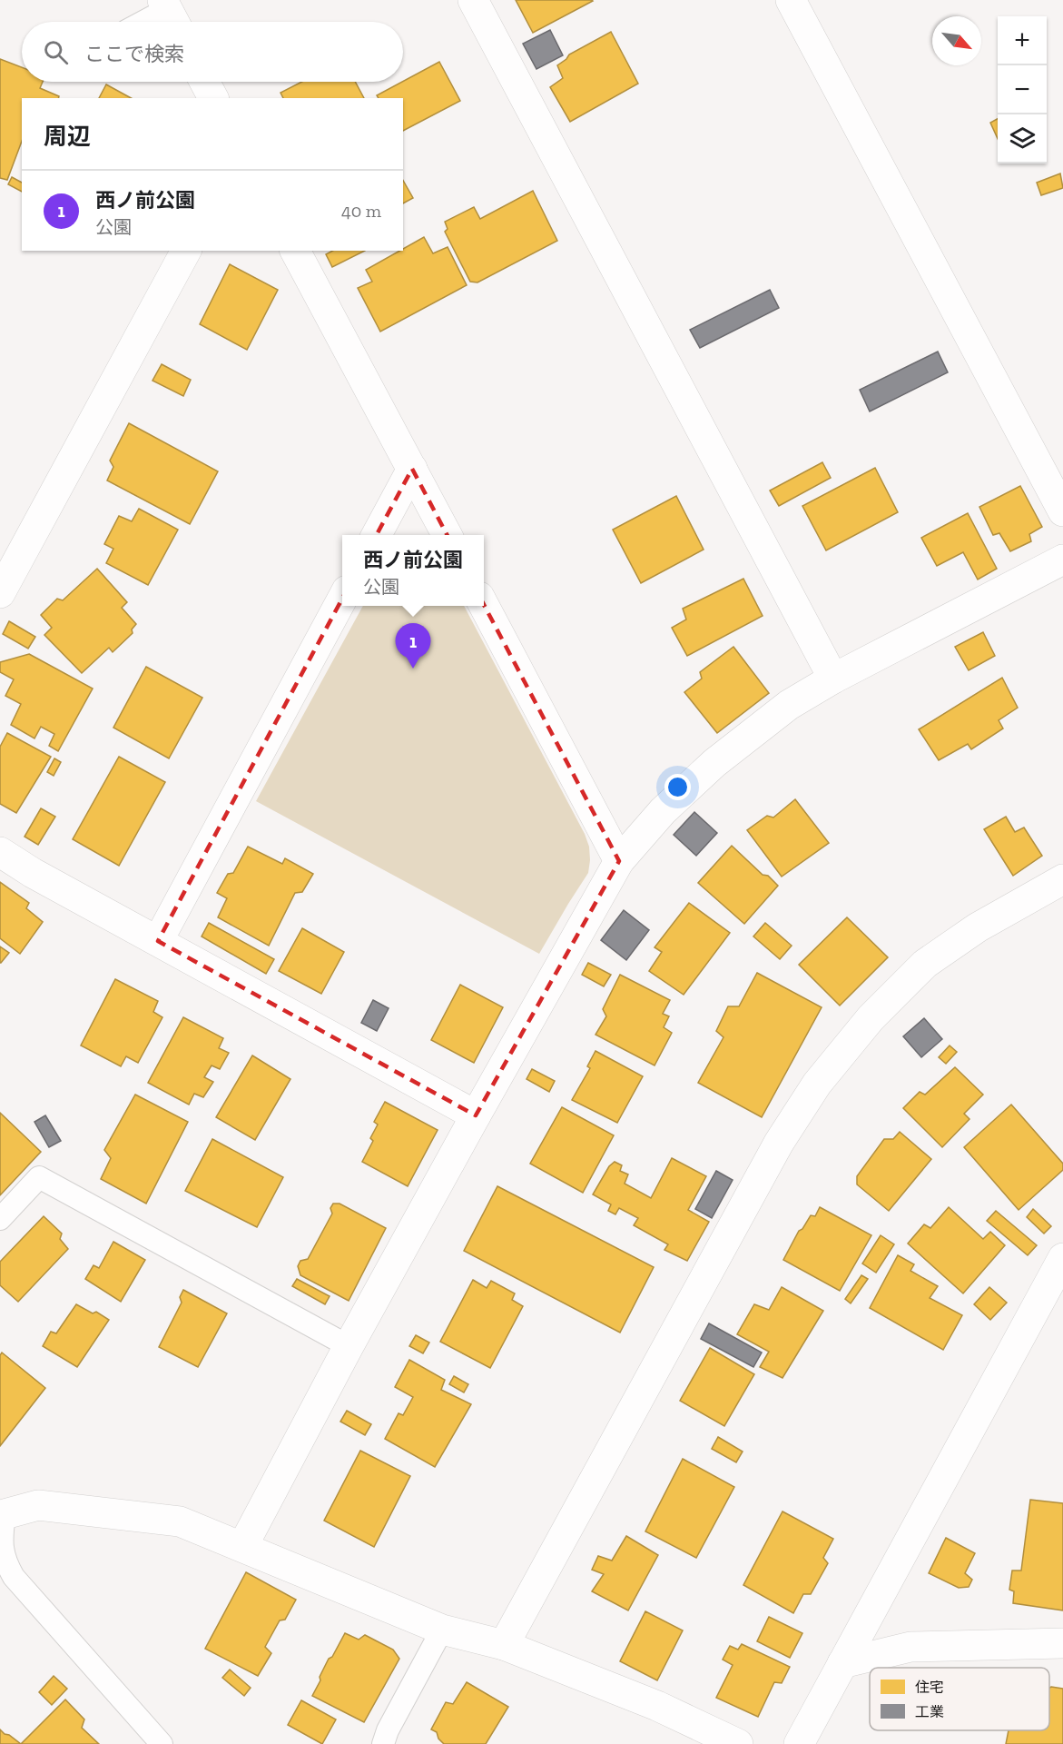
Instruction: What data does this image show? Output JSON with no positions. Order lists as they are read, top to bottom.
{
  "legend": ["住宅", "工業"],
  "north": "bottom right",
  "page": {
    "map_buttons": ["+", "−"],
    "search": "ここで検索",
    "heading": "周辺",
    "list": [
      {
        "mark": "1",
        "name": "西ノ前公園",
        "note": "公園",
        "value": "40 m"
      }
    ],
    "popup": ["西ノ前公園", "公園"],
    "pins": "1"
  }
}
